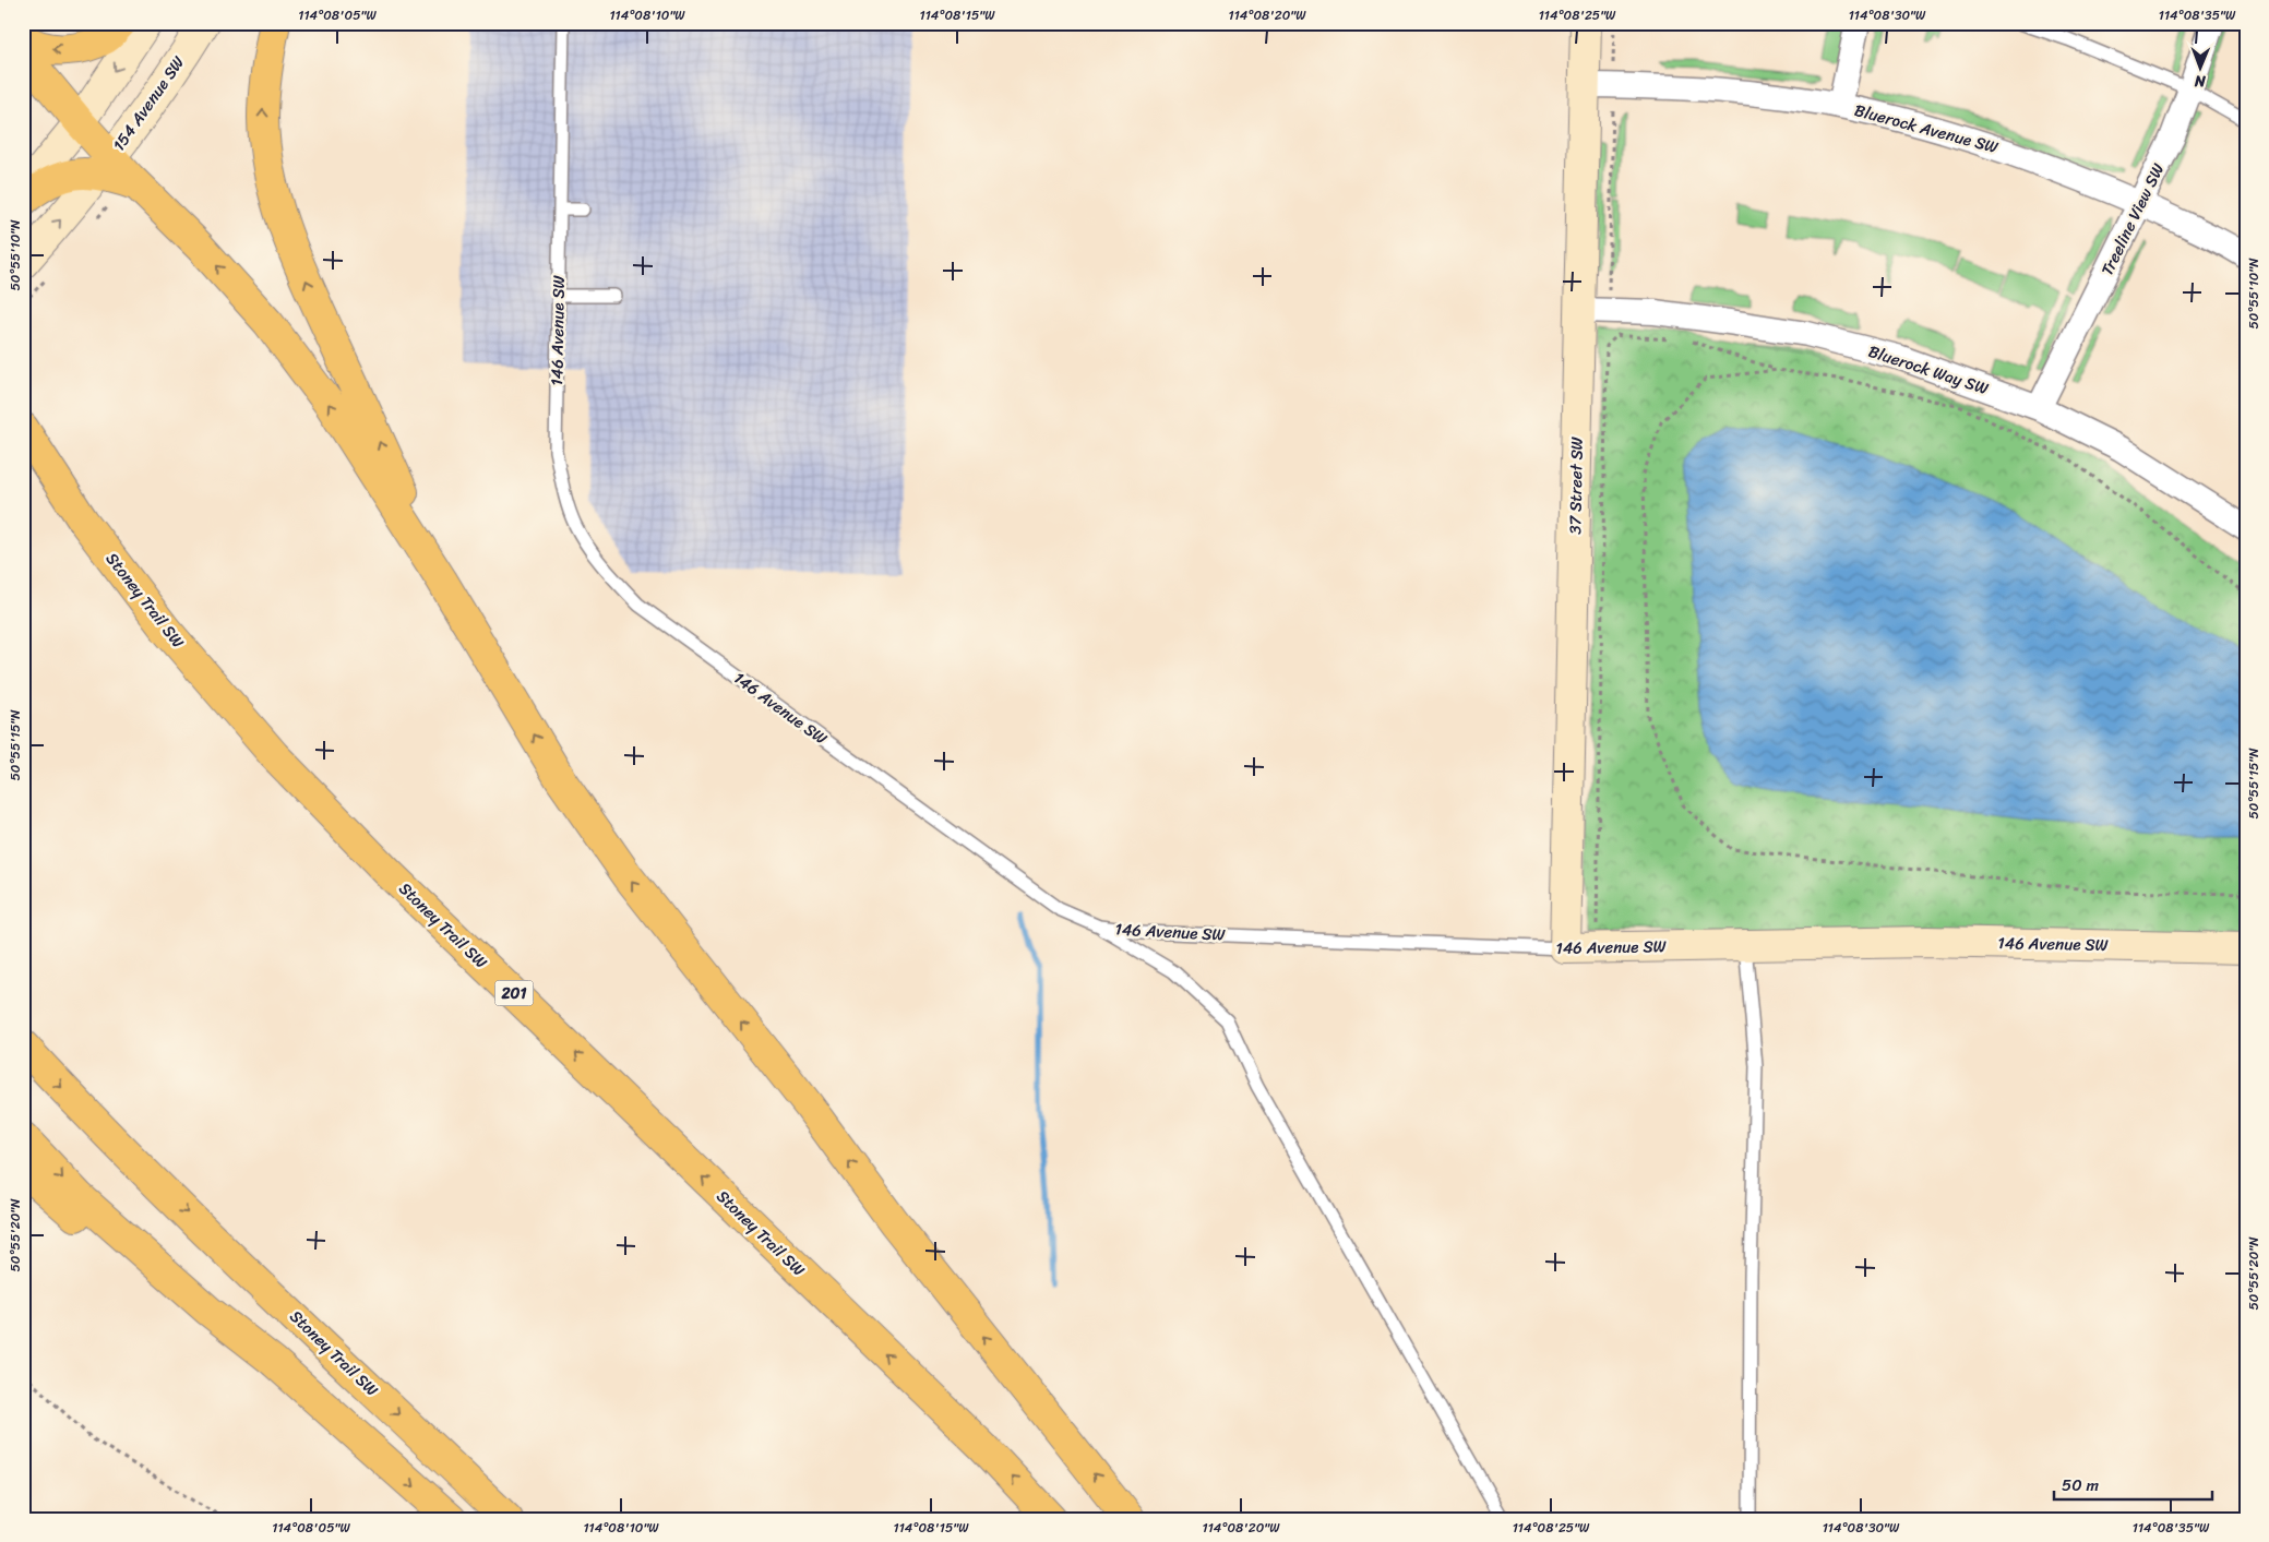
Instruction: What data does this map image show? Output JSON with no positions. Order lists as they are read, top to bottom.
{
  "streets": {
    "highway": ["Stoney Trail SW", "201"],
    "street": [
      "154 Avenue SW",
      "Bluerock Avenue SW",
      "Treeline View SW",
      "146 Avenue SW",
      "Bluerock Way SW",
      "37 Street SW"
    ]
  },
  "crossings": [
    ["Bluerock Avenue SW", "Treeline View SW"],
    ["Bluerock Avenue SW", "37 Street SW"],
    ["Treeline View SW", "Bluerock Way SW"],
    ["146 Avenue SW", "37 Street SW"],
    ["Bluerock Way SW", "37 Street SW"]
  ],
  "scale_bar": "50 m",
  "north": "bottom",
  "coordinates": [
    "114°08'05\"W",
    "114°08'10\"W",
    "114°08'15\"W",
    "114°08'20\"W",
    "114°08'25\"W",
    "114°08'30\"W",
    "114°08'35\"W",
    "50°55'10\"N",
    "50°55'15\"N",
    "50°55'20\"N"
  ]
}
